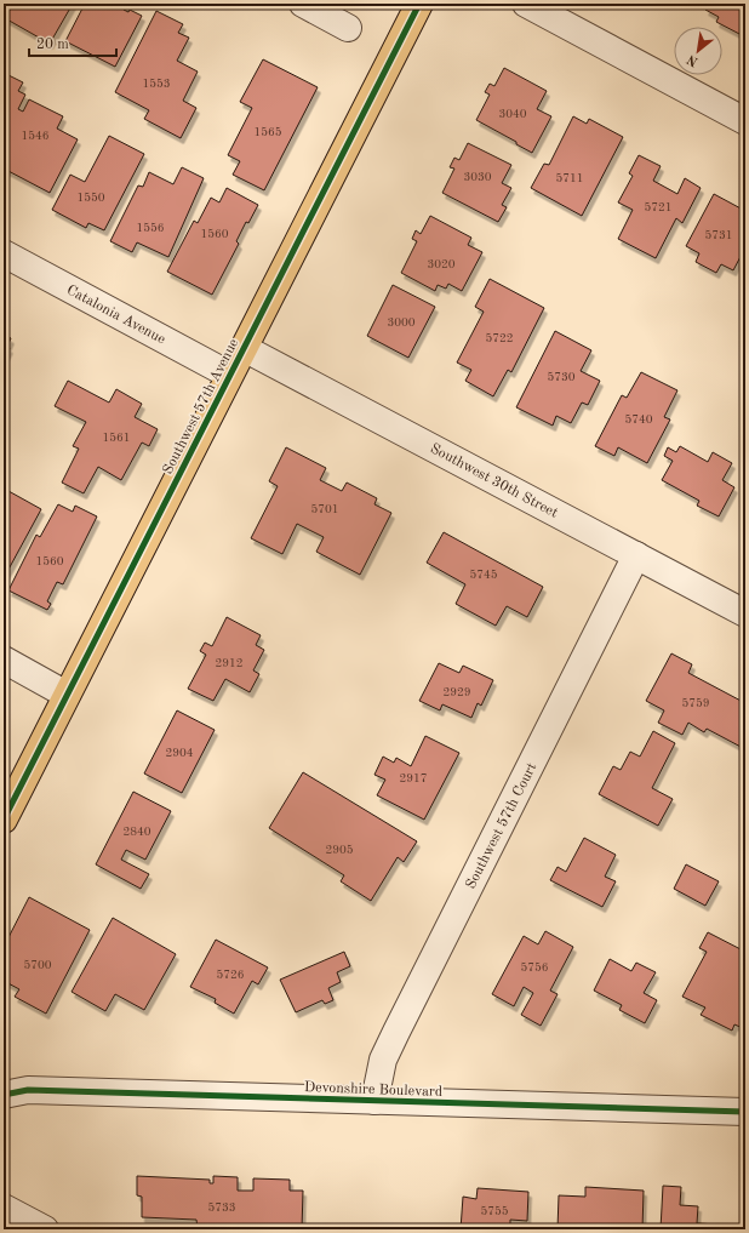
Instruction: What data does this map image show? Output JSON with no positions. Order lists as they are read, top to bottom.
{
  "streets": {
    "main road": ["Southwest 57th Avenue"],
    "street": [
      "Catalonia Avenue",
      "Southwest 30th Street",
      "Southwest 57th Court",
      "Devonshire Boulevard"
    ]
  },
  "crossings": [
    ["Catalonia Avenue", "Southwest 57th Avenue"],
    ["Southwest 57th Avenue", "Southwest 30th Street"],
    ["Southwest 30th Street", "Southwest 57th Court"],
    ["Southwest 57th Court", "Devonshire Boulevard"]
  ],
  "house_numbers": [
    "1553",
    "3040",
    "1565",
    "1546",
    "3030",
    "5711",
    "1550",
    "5721",
    "1556",
    "1560",
    "5731",
    "3020",
    "3000",
    "5722",
    "5730",
    "5740",
    "1561",
    "5701",
    "1560",
    "5745",
    "2912",
    "2929",
    "5759",
    "2904",
    "2917",
    "2840",
    "2905",
    "5700",
    "5756",
    "5726",
    "5733",
    "5755"
  ],
  "scale_bar": "20 m",
  "north": "bottom left"
}
